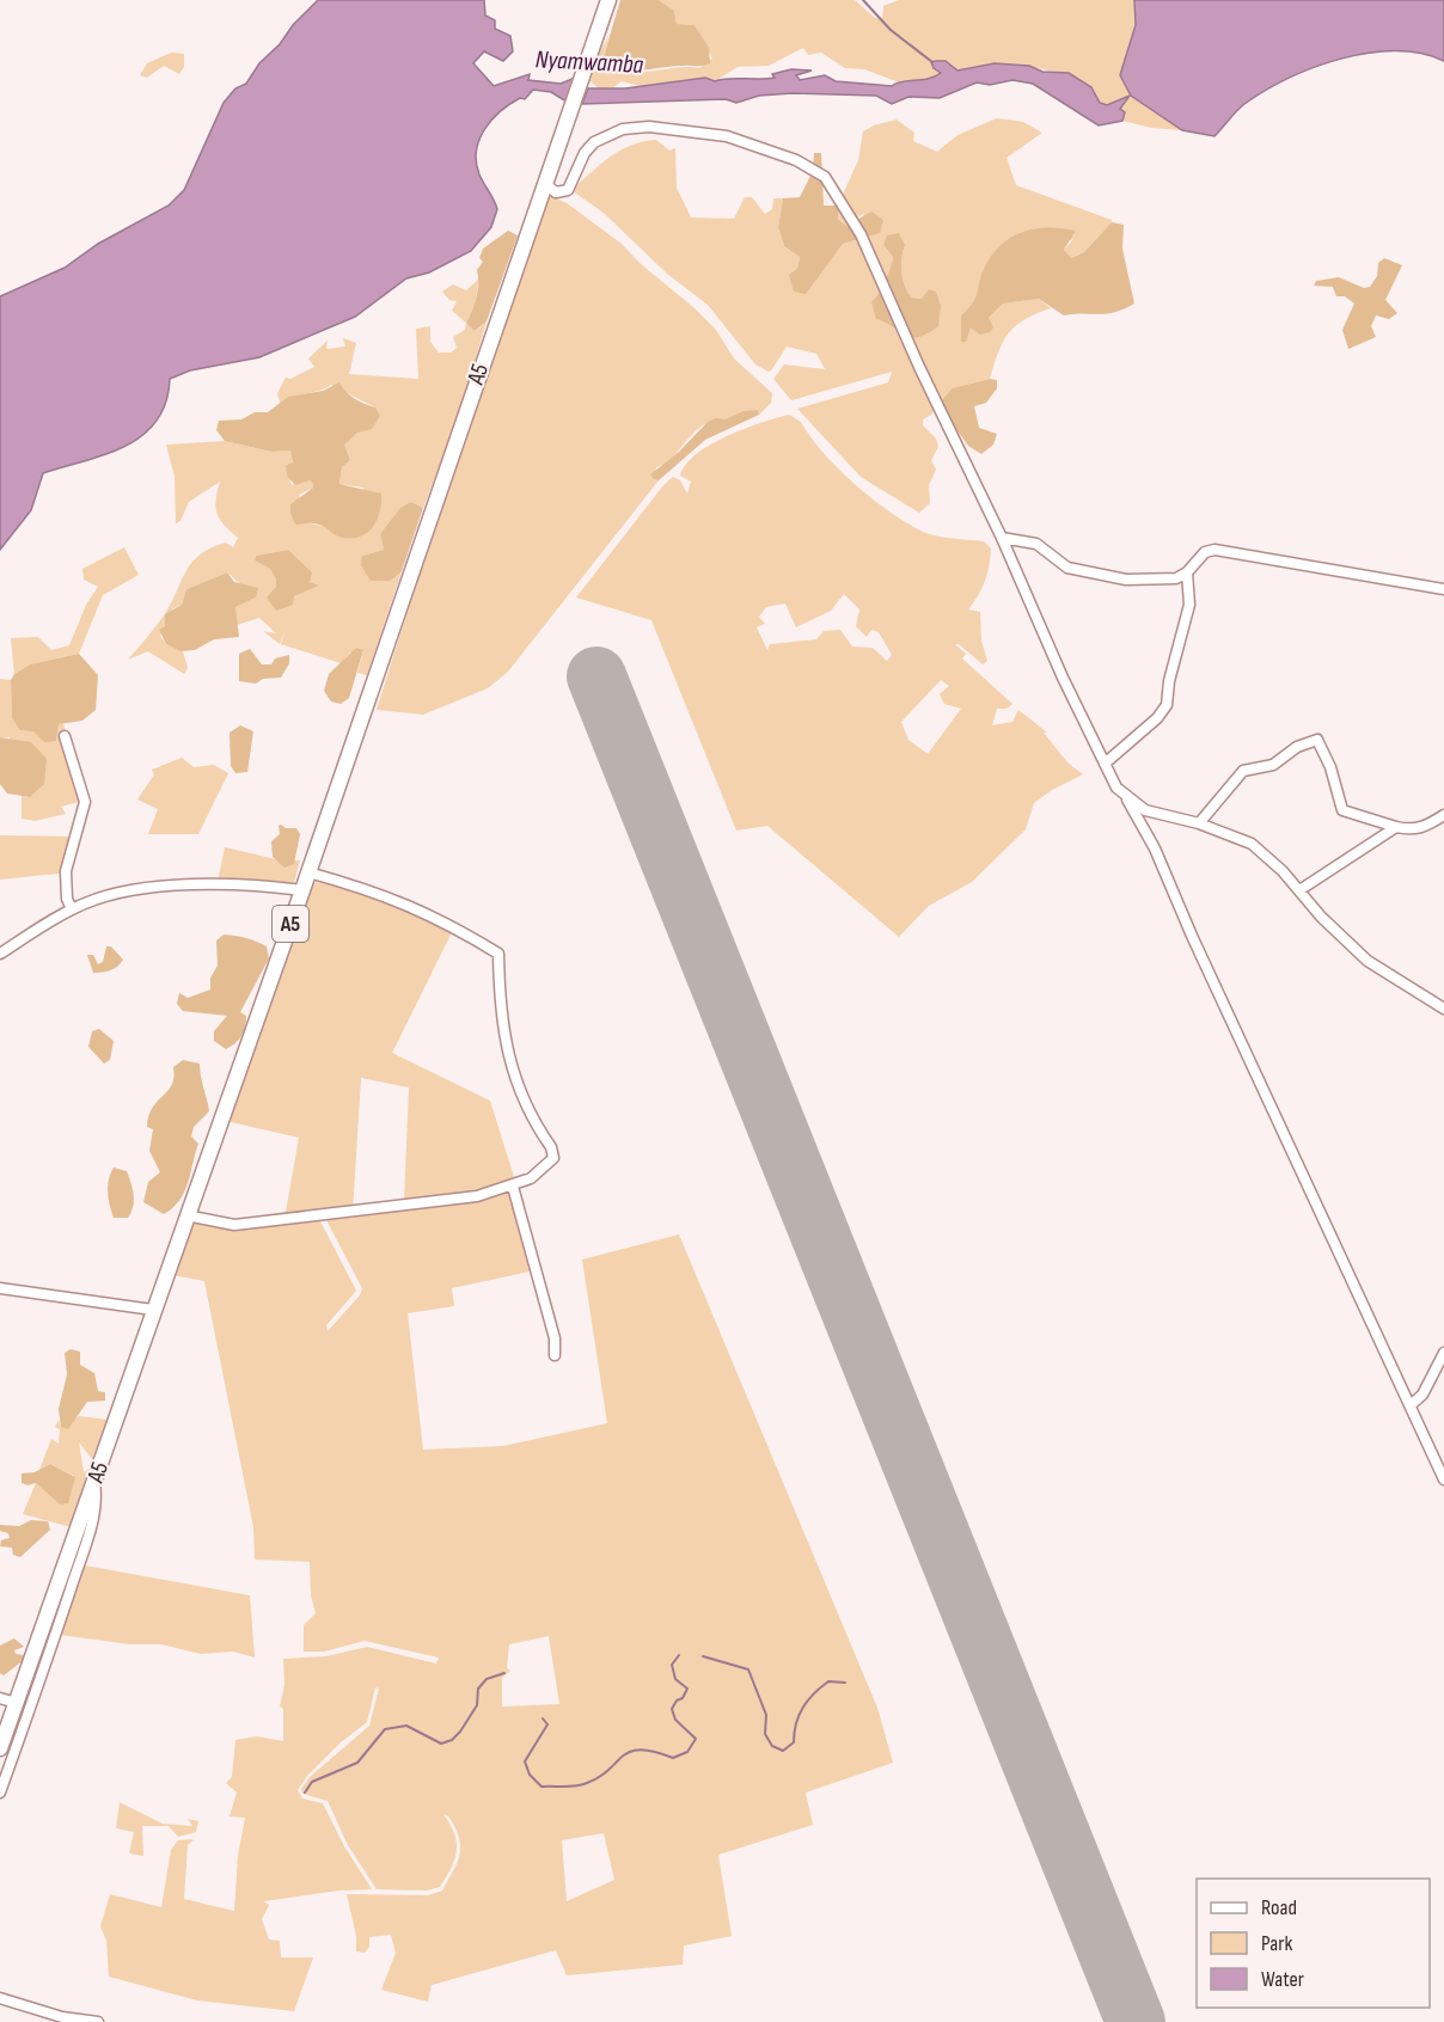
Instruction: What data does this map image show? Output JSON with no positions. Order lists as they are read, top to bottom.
{
  "streets": {
    "highway": ["A5"]
  },
  "water": ["Nyamwamba"],
  "legend": ["Road", "Park", "Water"]
}
